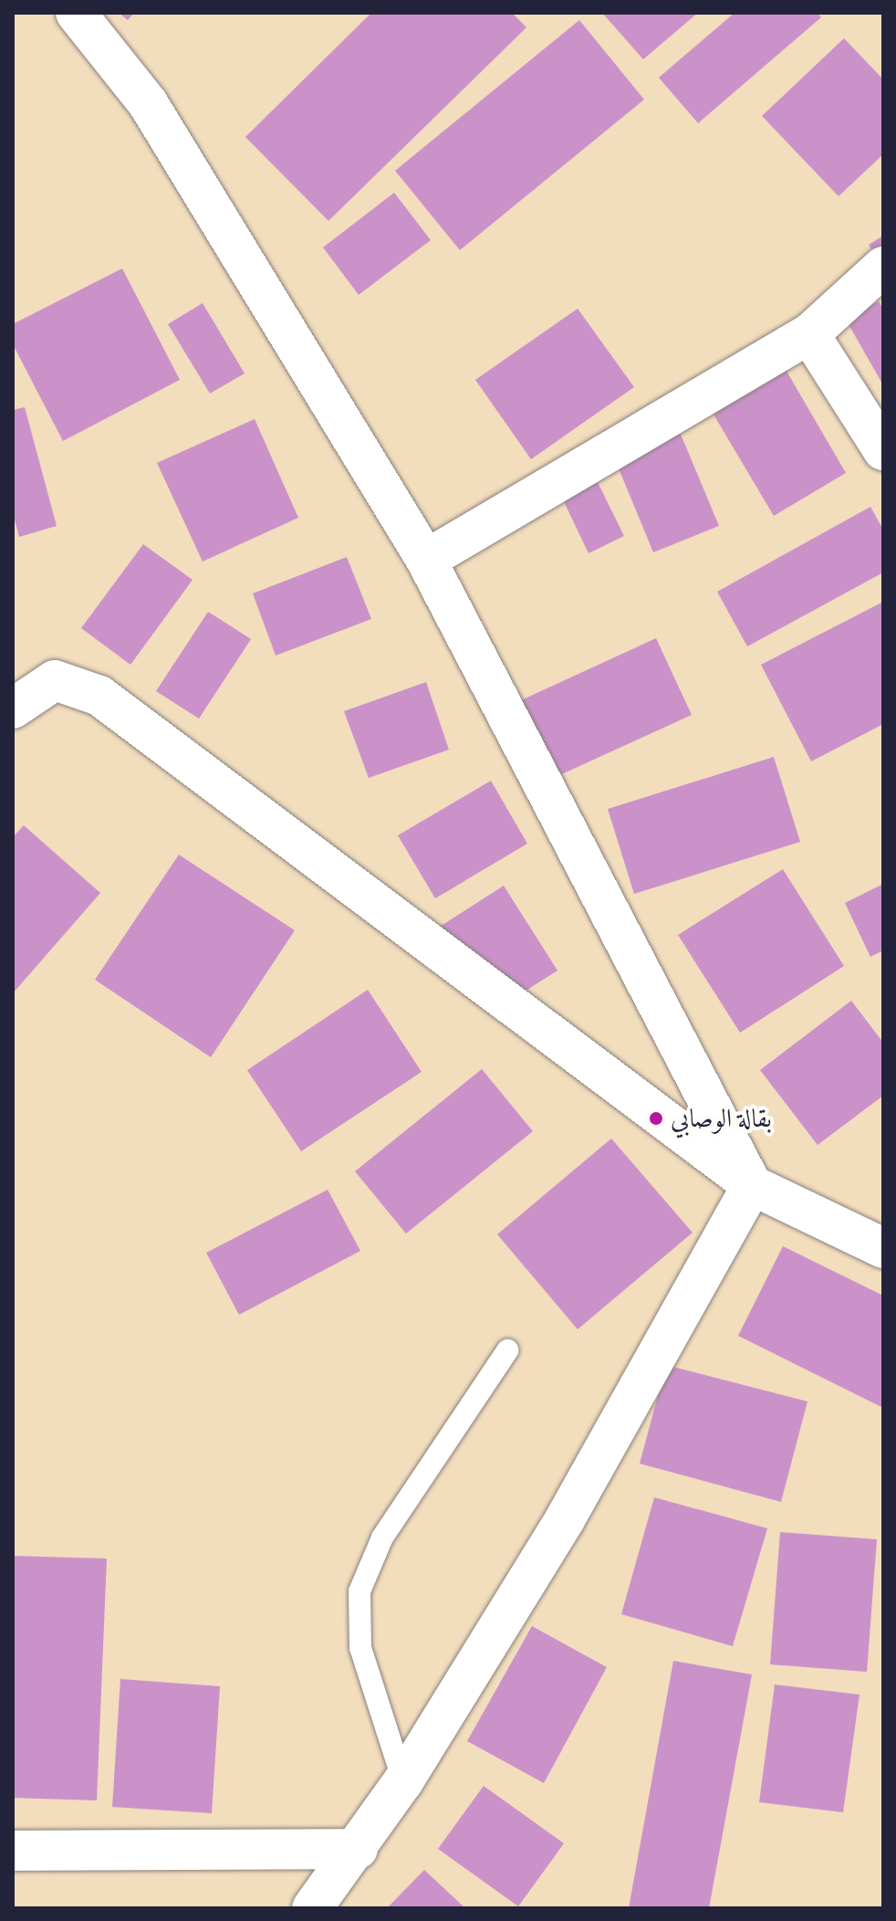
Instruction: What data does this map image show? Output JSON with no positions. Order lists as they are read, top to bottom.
{
  "places": ["بقالة الوصابي"]
}
